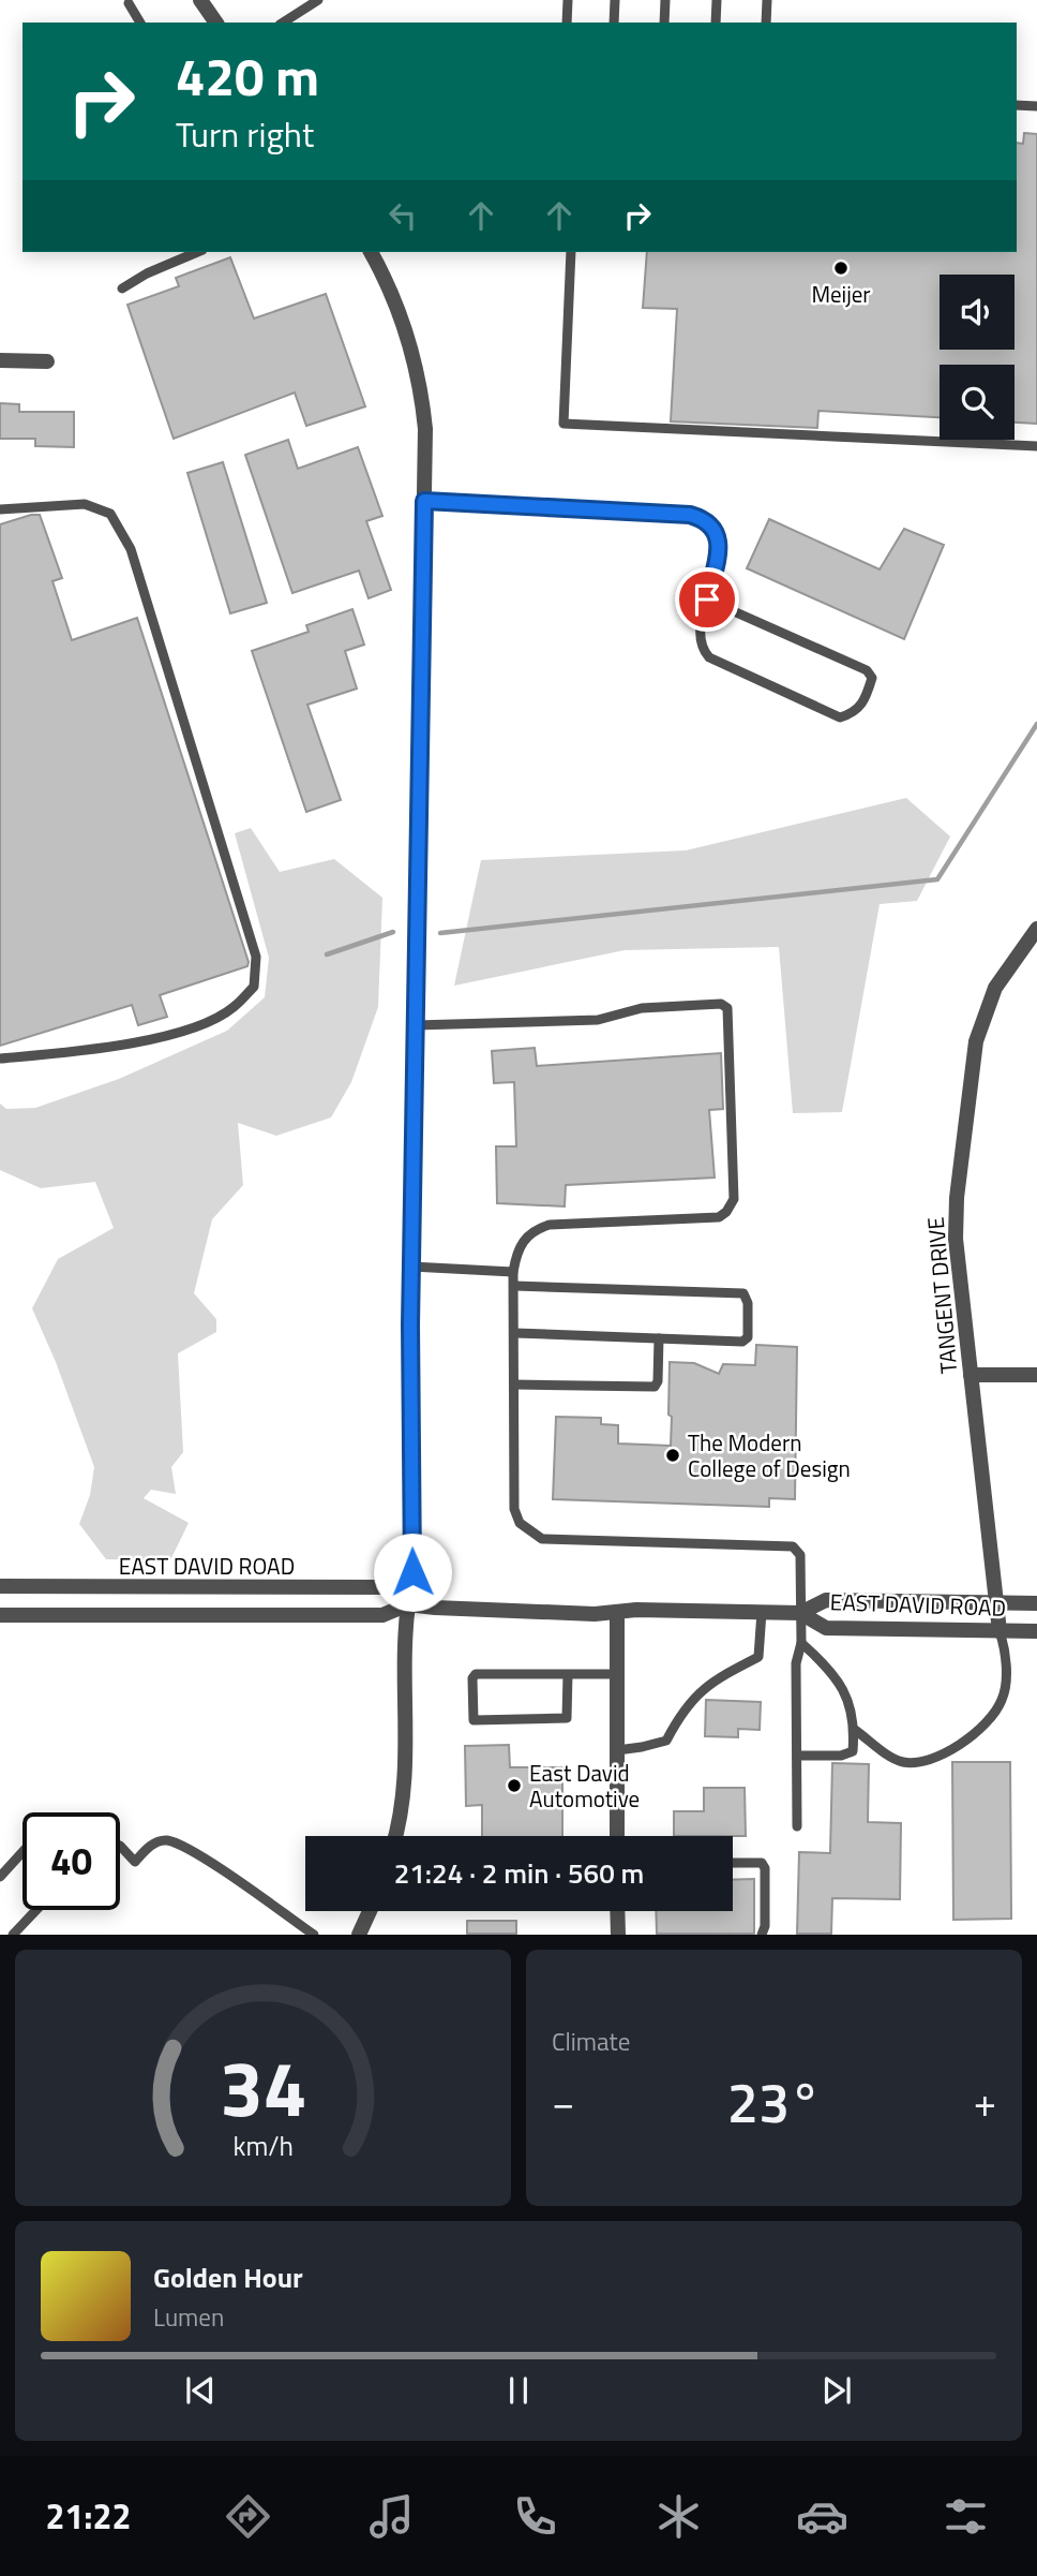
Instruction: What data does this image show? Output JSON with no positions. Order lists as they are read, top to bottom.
{
  "streets": {
    "street": ["TANGENT DRIVE", "EAST DAVID ROAD"]
  },
  "crossings": [
    ["TANGENT DRIVE", "EAST DAVID ROAD"]
  ],
  "places": ["Meijer", "The Modern College of Design", "East David Automotive"],
  "page": {
    "turn": ["420 m", "Turn right"],
    "limit": "40",
    "trip": "21:24 · 2 min · 560 m",
    "tile": "Climate",
    "heat": ["−", "23°", "+"],
    "song": ["Golden Hour", "Lumen"],
    "tabs": "21:22",
    "gauge": ["34", "km/h"]
  }
}
